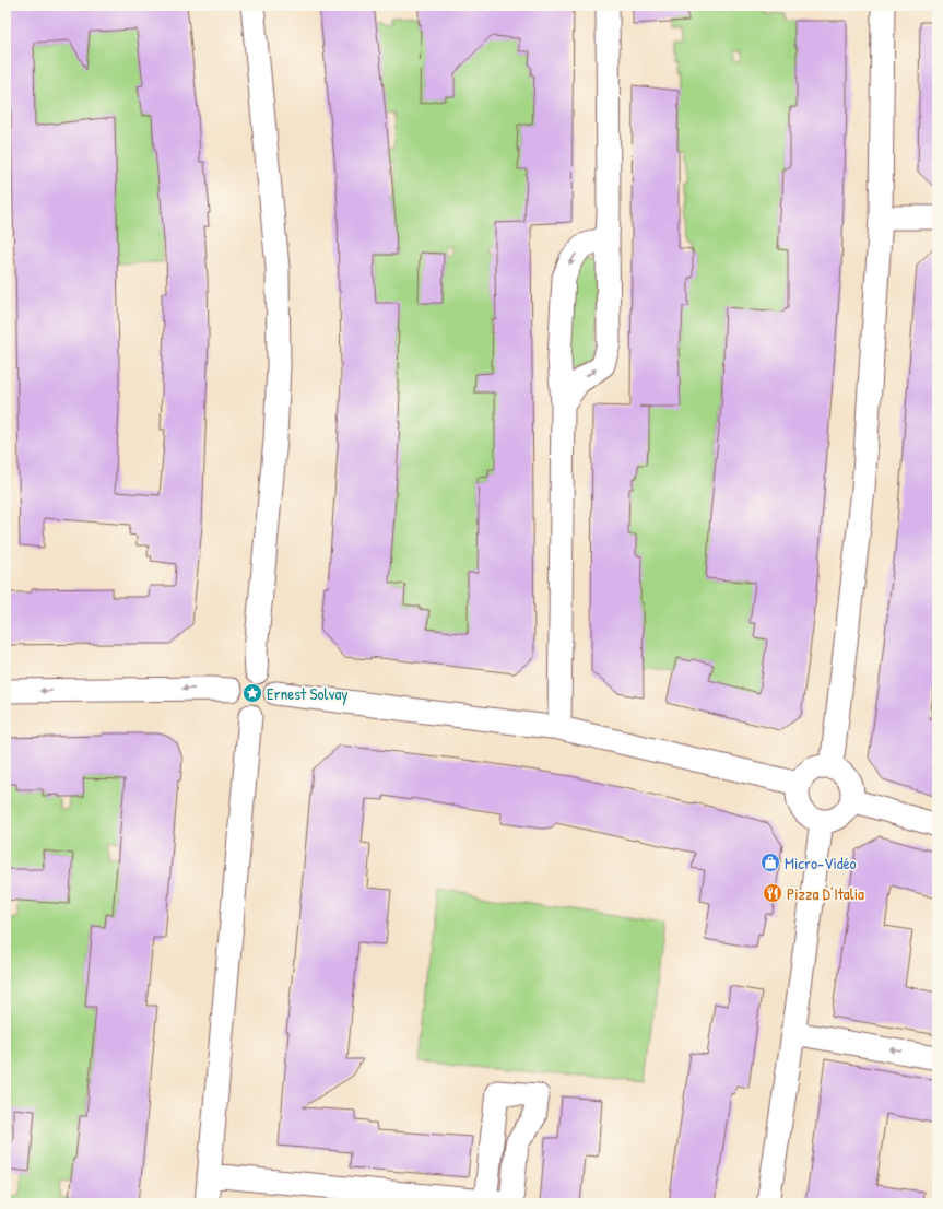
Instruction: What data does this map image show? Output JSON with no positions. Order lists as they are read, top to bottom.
{
  "places": {
    "place": ["Ernest Solvay"],
    "shop": ["Micro-Vidéo"],
    "restaurant": ["Pizza D’Italia"]
  }
}
